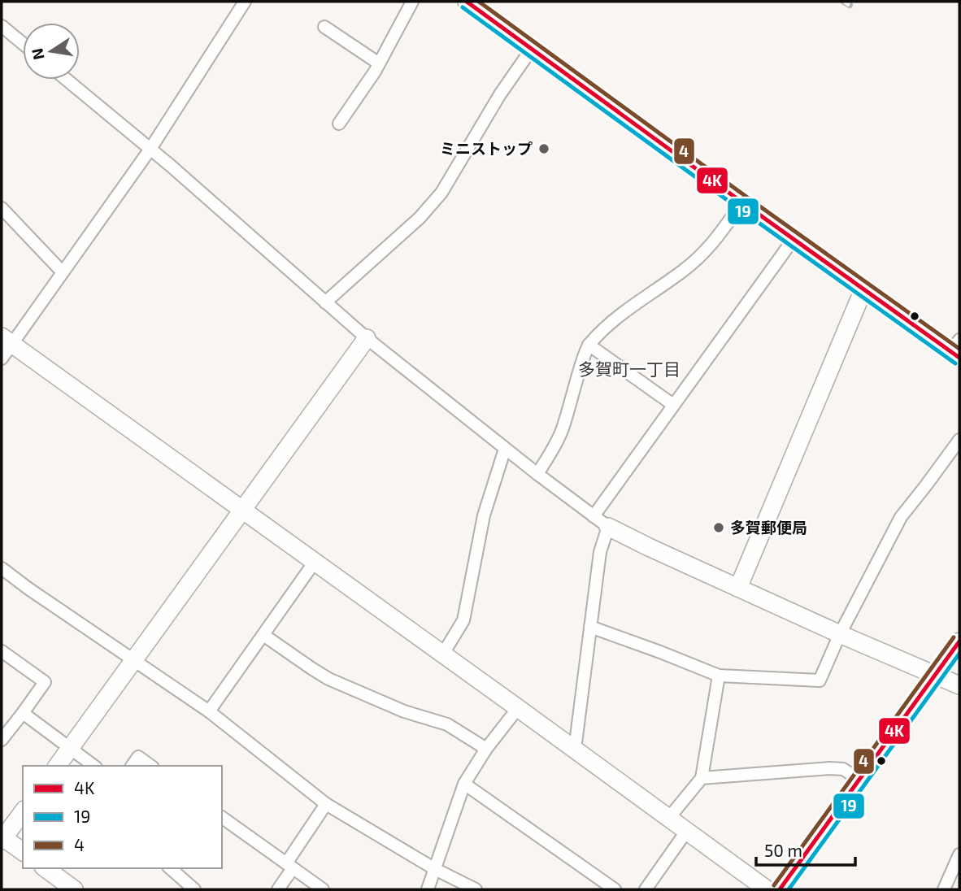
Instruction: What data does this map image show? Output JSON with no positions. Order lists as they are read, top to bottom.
{
  "districts": ["多賀町一丁目"],
  "places": ["ミニストップ", "多賀郵便局"],
  "lines": ["transit line 4K", "transit line 4", "transit line 19"],
  "legend": ["4K", "19", "4"],
  "scale_bar": "50 m",
  "north": "left"
}
